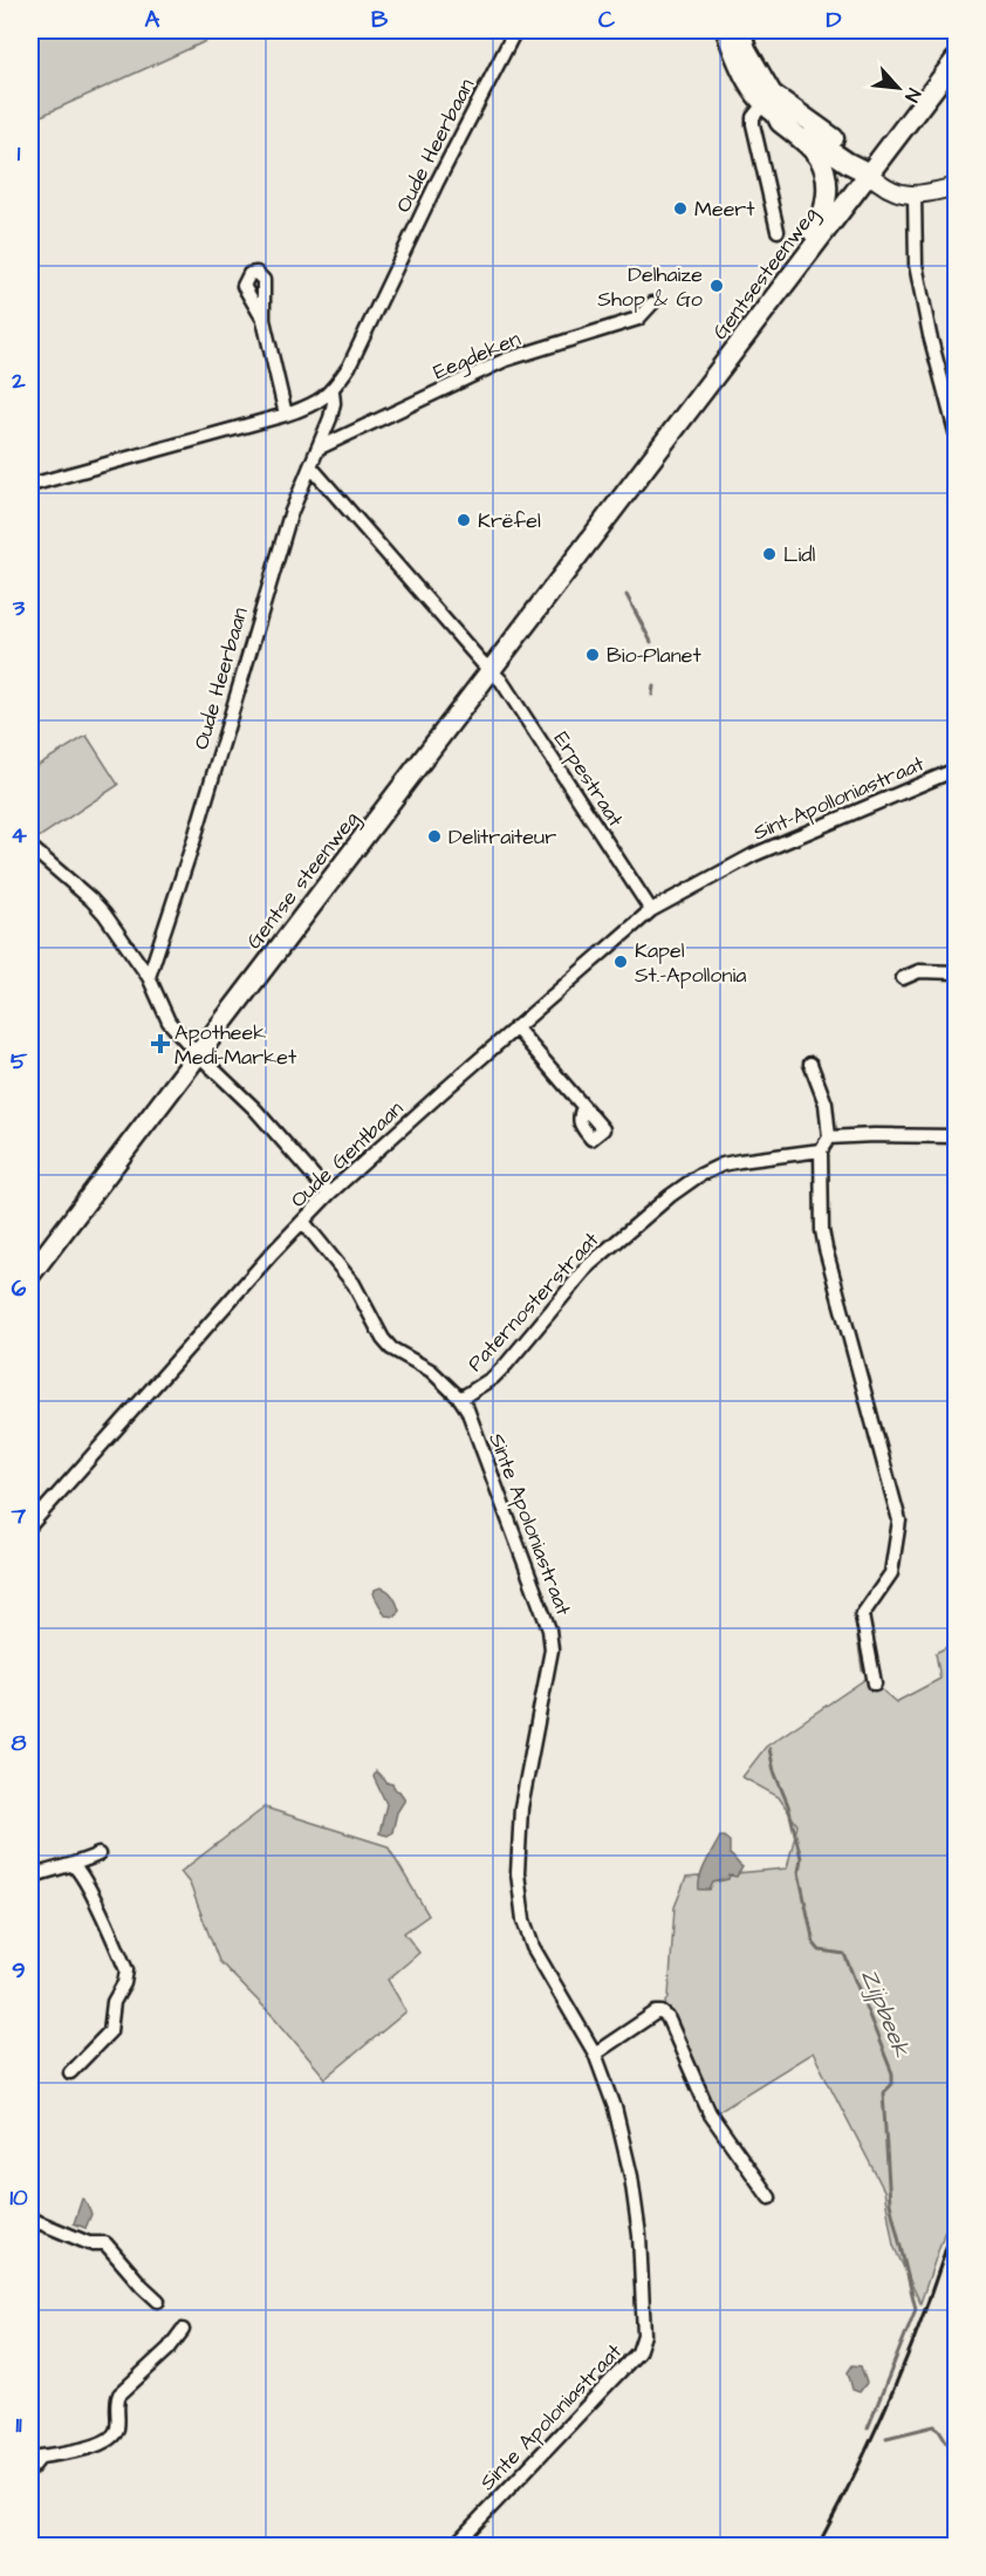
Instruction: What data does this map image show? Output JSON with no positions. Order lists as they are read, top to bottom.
{
  "streets": {
    "main road": ["Gentsesteenweg", "Gentse steenweg"],
    "street": [
      "Oude Heerbaan",
      "Eegdeken",
      "Erpestraat",
      "Sint-Apolloniastraat",
      "Oude Gentbaan",
      "Paternosterstraat",
      "Sinte Apoloniastraat"
    ]
  },
  "crossings": [
    ["Oude Heerbaan", "Eegdeken"],
    ["Oude Heerbaan", "Erpestraat"],
    ["Gentsesteenweg", "Gentse steenweg"],
    ["Erpestraat", "Gentse steenweg"],
    ["Erpestraat", "Oude Gentbaan"],
    ["Sint-Apolloniastraat", "Oude Gentbaan"],
    ["Oude Gentbaan", "Sinte Apoloniastraat"],
    ["Paternosterstraat", "Sinte Apoloniastraat"]
  ],
  "water": ["Zijpbeek"],
  "places": {
    "other": [
      "Meert",
      "Delhaize Shop & Go",
      "Krëfel",
      "Lidl",
      "Bio-Planet",
      "Delitraiteur",
      "Kapel St.-Apollonia"
    ],
    "health": ["Apotheek Medi-Market"]
  },
  "north": "bottom right",
  "grid": {
    "columns": [
      "A",
      "B",
      "C",
      "D"
    ],
    "rows": [
      "1",
      "2",
      "3",
      "4",
      "5",
      "6",
      "7",
      "8",
      "9",
      "10",
      "11"
    ]
  }
}
